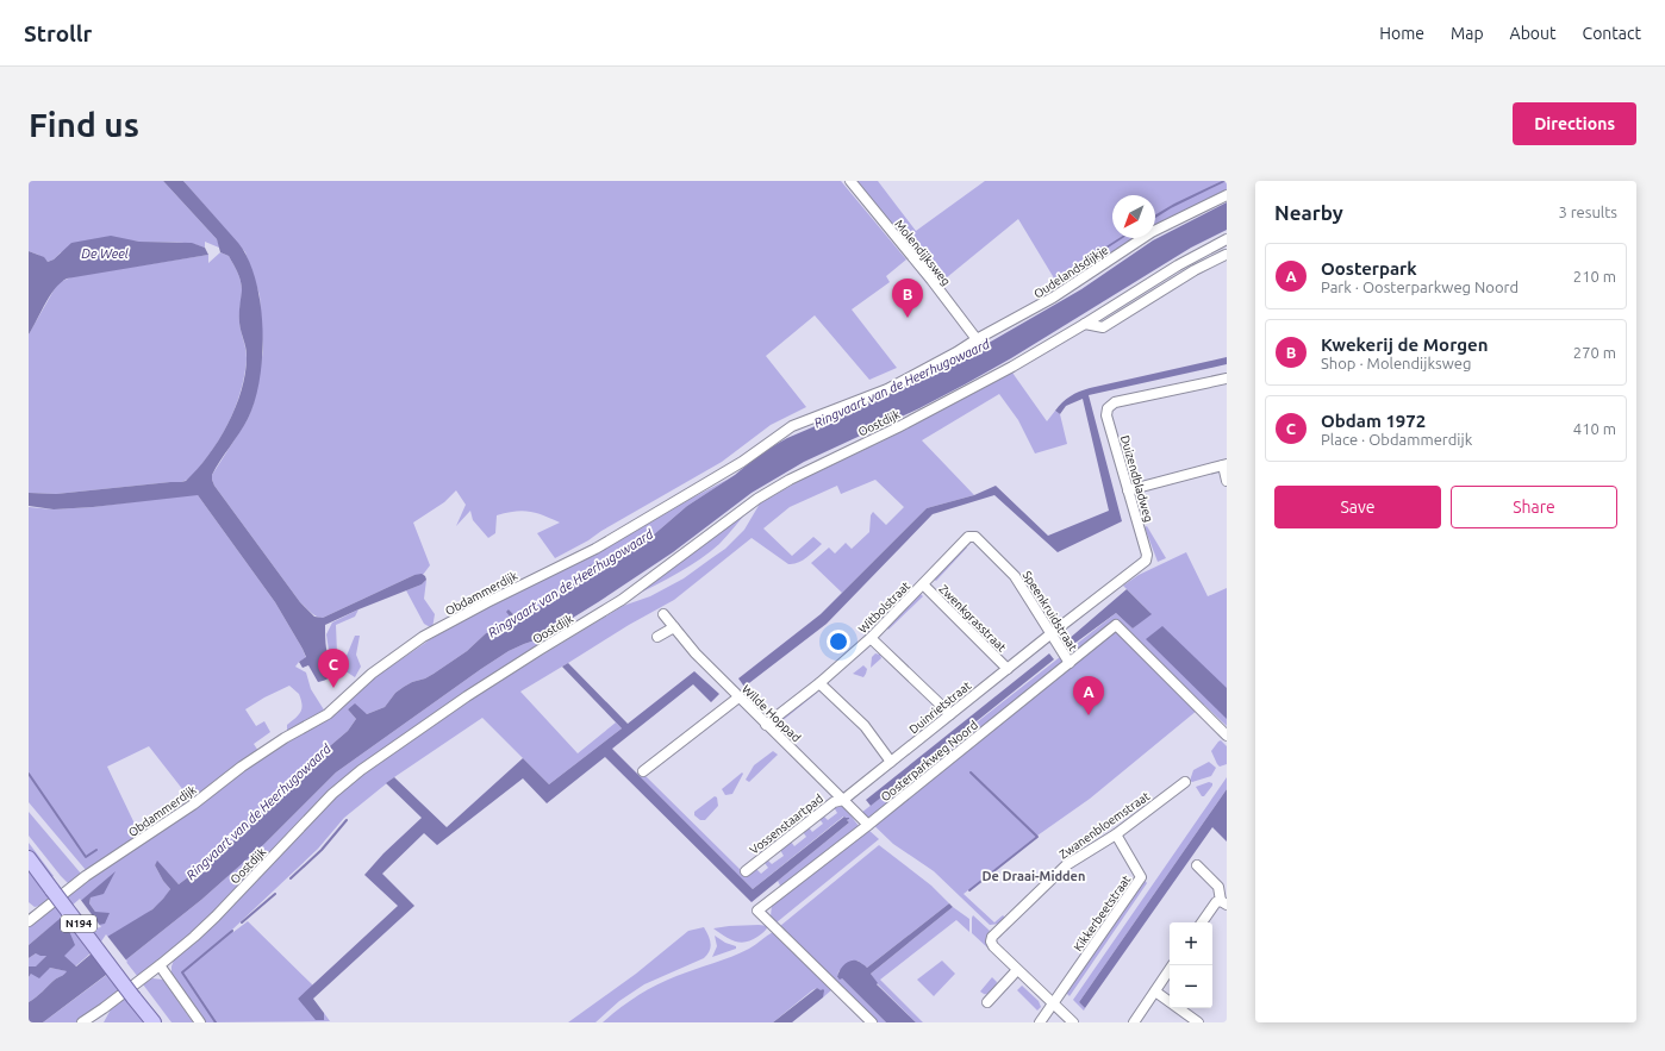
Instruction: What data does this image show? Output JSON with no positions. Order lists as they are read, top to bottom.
{
  "streets": {
    "main road": ["N194"],
    "street": [
      "Molendijksweg",
      "Oudelandsdijkje",
      "Oostdijk",
      "Duizendbladweg",
      "Obdammerdijk",
      "Witbolstraat",
      "Speenkruidstraat",
      "Zwenkgrasstraat",
      "Duinrietstraat",
      "Wilde Hoppad",
      "Oosterparkweg Noord",
      "Vossenstaartpad",
      "Zwanenbloemstraat",
      "Kikkerbeetstraat"
    ]
  },
  "crossings": [
    ["Molendijksweg", "Oudelandsdijkje"],
    ["Molendijksweg", "Obdammerdijk"],
    ["Oudelandsdijkje", "Obdammerdijk"],
    ["Duizendbladweg", "Speenkruidstraat"],
    ["Duizendbladweg", "Duinrietstraat"],
    ["Witbolstraat", "Speenkruidstraat"],
    ["Witbolstraat", "Zwenkgrasstraat"],
    ["Witbolstraat", "Wilde Hoppad"],
    ["Speenkruidstraat", "Duinrietstraat"],
    ["Speenkruidstraat", "Oosterparkweg Noord"],
    ["Zwenkgrasstraat", "Duinrietstraat"],
    ["Duinrietstraat", "Wilde Hoppad"],
    ["Duinrietstraat", "Vossenstaartpad"],
    ["Wilde Hoppad", "Oosterparkweg Noord"],
    ["Wilde Hoppad", "Vossenstaartpad"],
    ["Zwanenbloemstraat", "Kikkerbeetstraat"]
  ],
  "districts": ["De Draai-Midden"],
  "water": ["De Weel", "Ringvaart van de Heerhugowaard"],
  "north": "bottom left",
  "page": {
    "header": "Strollr",
    "nav": [
      "Home",
      "Map",
      "About",
      "Contact"
    ],
    "buttons": [
      "Directions",
      ["Save", "Share"]
    ],
    "title": "Find us",
    "heading": ["Nearby", "3 results"],
    "list": [
      {
        "mark": "A",
        "name": "Oosterpark",
        "note": "Park · Oosterparkweg Noord",
        "value": "210 m"
      },
      {
        "mark": "B",
        "name": "Kwekerij de Morgen",
        "note": "Shop · Molendijksweg",
        "value": "270 m"
      },
      {
        "mark": "C",
        "name": "Obdam 1972",
        "note": "Place · Obdammerdijk",
        "value": "410 m"
      }
    ],
    "pins": ["B", "C", "A"],
    "map_buttons": ["+", "−"]
  }
}
